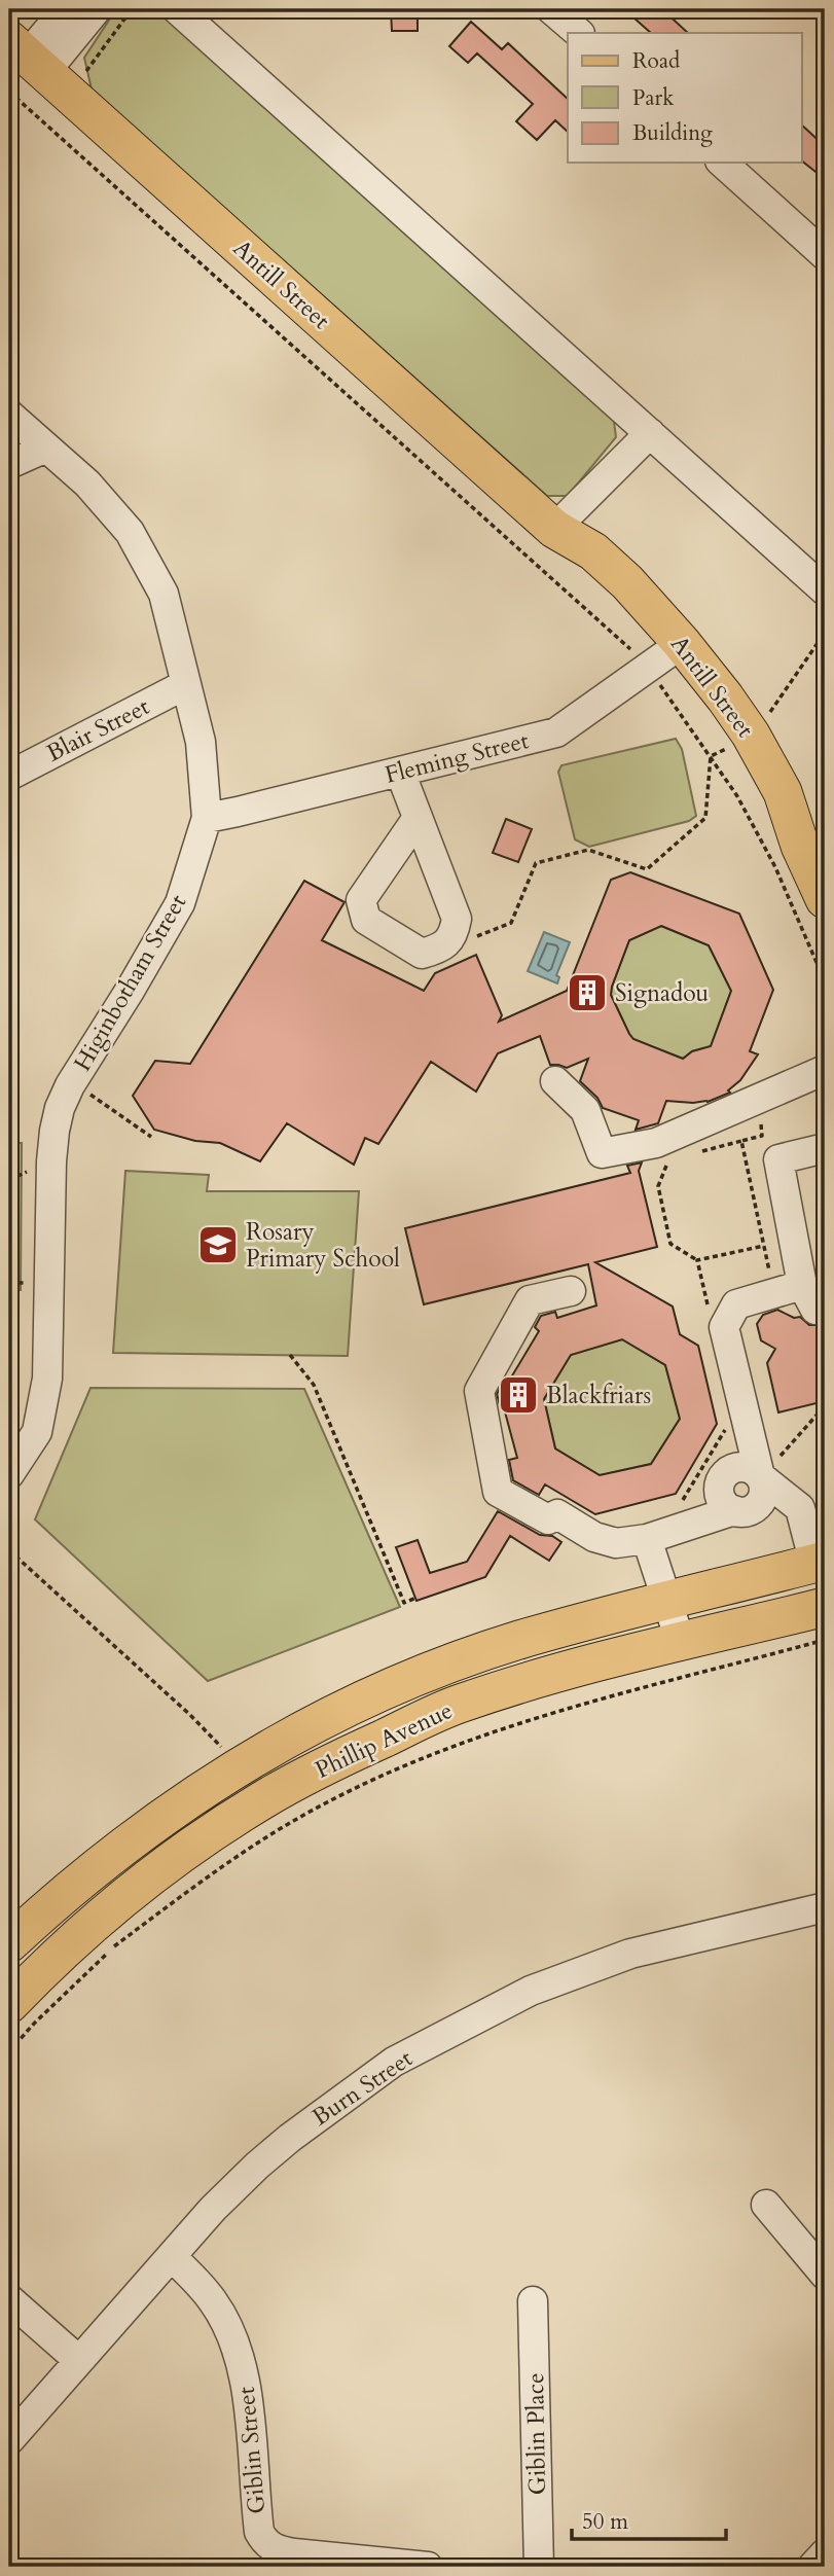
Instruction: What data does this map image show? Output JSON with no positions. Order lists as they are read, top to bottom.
{
  "streets": {
    "main road": ["Antill Street", "Phillip Avenue"],
    "street": [
      "Blair Street",
      "Fleming Street",
      "Higinbotham Street",
      "Burn Street",
      "Giblin Place",
      "Giblin Street"
    ]
  },
  "crossings": [
    ["Antill Street", "Fleming Street"],
    ["Blair Street", "Higinbotham Street"],
    ["Fleming Street", "Higinbotham Street"],
    ["Burn Street", "Giblin Street"]
  ],
  "places": {
    "building": ["Signadou", "Blackfriars"],
    "school or university": ["Rosary Primary School"]
  },
  "legend": ["Road", "Park", "Building"],
  "scale_bar": "50 m"
}
